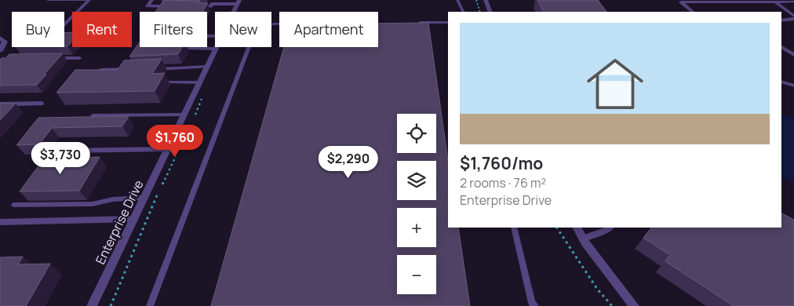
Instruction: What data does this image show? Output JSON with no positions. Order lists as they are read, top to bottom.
{
  "streets": {
    "street": ["Enterprise Drive"]
  },
  "page": {
    "chip": [
      "Buy",
      "Rent",
      "Filters",
      "New",
      "Apartment"
    ],
    "list": [
      {
        "name": "$1,760/mo",
        "note": "2 rooms · 76 m² · Enterprise Drive"
      }
    ],
    "map_buttons": ["+", "−"],
    "price": ["$1,760", "$3,730", "$2,290"]
  }
}
